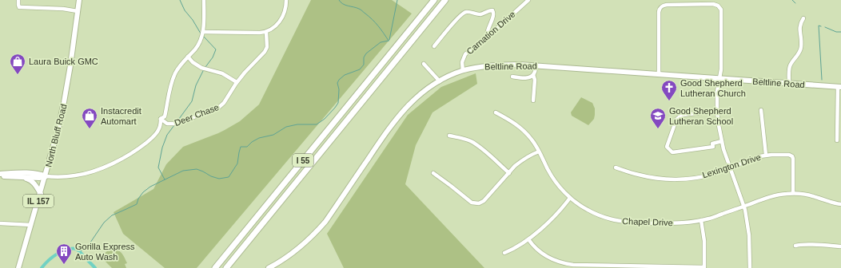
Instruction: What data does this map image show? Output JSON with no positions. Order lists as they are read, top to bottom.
{
  "streets": {
    "highway": ["I 55"],
    "main road": ["Beltline Road", "North Bluff Road", "IL 157"],
    "street": [
      "Carnation Drive",
      "Deer Chase",
      "Lexington Drive",
      "Chapel Drive"
    ]
  },
  "crossings": [
    ["Carnation Drive", "Beltline Road"],
    ["Lexington Drive", "Chapel Drive"]
  ],
  "places": {
    "shop": ["Laura Buick GMC", "Instacredit Automart"],
    "church": ["Good Shepherd Lutheran Church"],
    "school or university": ["Good Shepherd Lutheran School"],
    "building": ["Gorilla Express Auto Wash"]
  }
}
